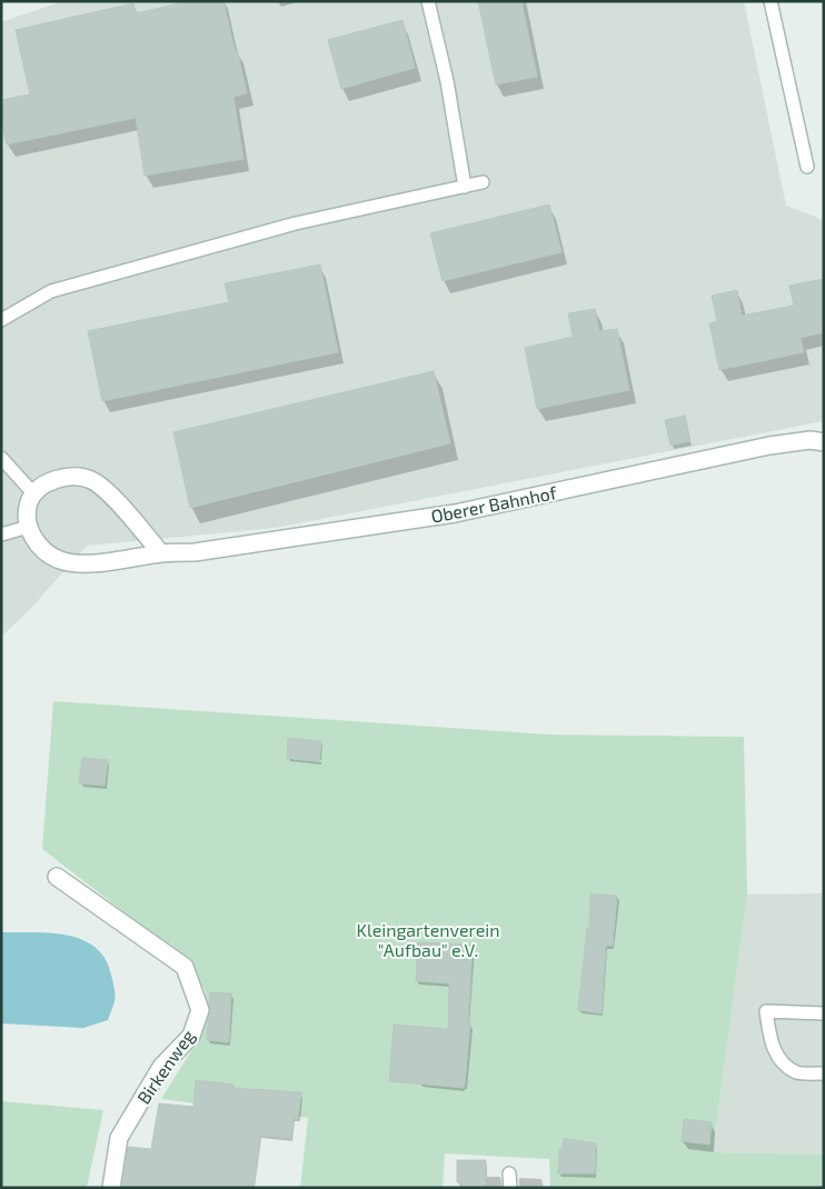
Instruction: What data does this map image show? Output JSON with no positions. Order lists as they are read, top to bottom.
{
  "streets": {
    "street": ["Oberer Bahnhof", "Birkenweg"]
  },
  "parks": ["Kleingartenverein \"Aufbau\" e.V."]
}
